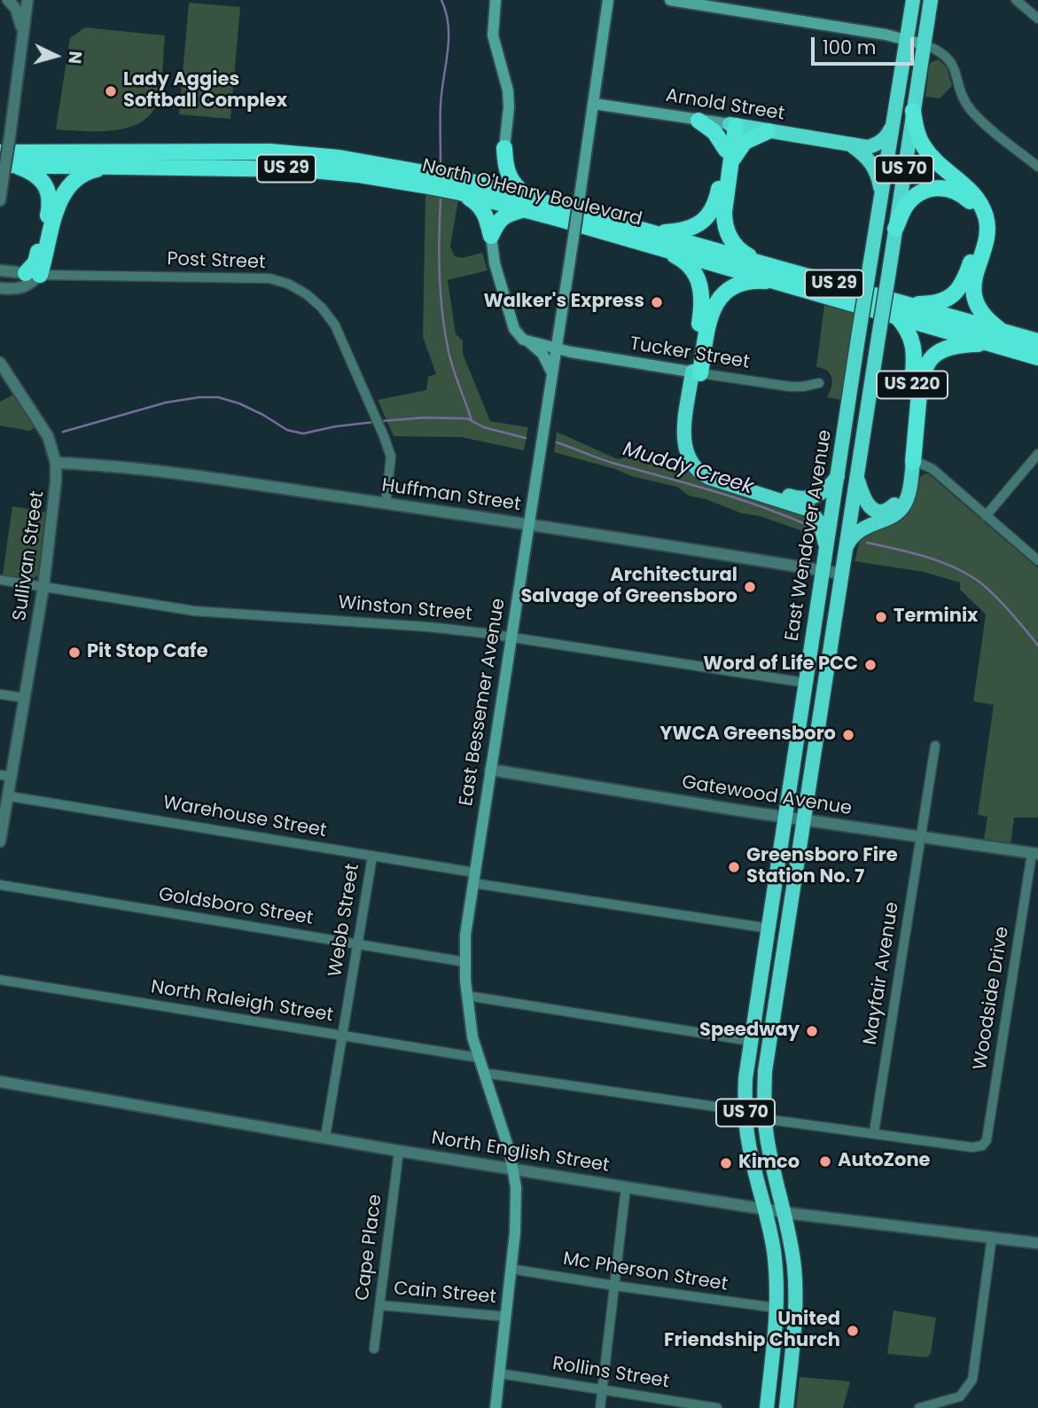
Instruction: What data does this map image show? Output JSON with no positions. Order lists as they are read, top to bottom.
{
  "streets": {
    "highway": [
      "Arnold Street",
      "US 29",
      "US 70",
      "North O'Henry Boulevard",
      "US 220",
      "East Wendover Avenue"
    ],
    "main road": ["Tucker Street", "East Bessemer Avenue"],
    "street": [
      "Post Street",
      "Huffman Street",
      "Sullivan Street",
      "Winston Street",
      "Gatewood Avenue",
      "Warehouse Street",
      "Goldsboro Street",
      "Webb Street",
      "Mayfair Avenue",
      "Woodside Drive",
      "North Raleigh Street",
      "North English Street",
      "Cape Place",
      "Mc Pherson Street",
      "Cain Street",
      "Rollins Street"
    ]
  },
  "crossings": [
    ["Arnold Street", "East Wendover Avenue"],
    ["Arnold Street", "East Bessemer Avenue"],
    ["North O'Henry Boulevard", "US 220"],
    ["Post Street", "Huffman Street"],
    ["Tucker Street", "East Bessemer Avenue"],
    ["US 220", "East Wendover Avenue"],
    ["Huffman Street", "East Wendover Avenue"],
    ["Huffman Street", "Sullivan Street"],
    ["Huffman Street", "East Bessemer Avenue"],
    ["East Wendover Avenue", "Winston Street"],
    ["East Wendover Avenue", "Gatewood Avenue"],
    ["East Wendover Avenue", "Warehouse Street"],
    ["East Wendover Avenue", "North English Street"],
    ["East Wendover Avenue", "Mc Pherson Street"],
    ["Sullivan Street", "Winston Street"],
    ["Sullivan Street", "Warehouse Street"],
    ["Winston Street", "East Bessemer Avenue"],
    ["East Bessemer Avenue", "Gatewood Avenue"],
    ["East Bessemer Avenue", "Warehouse Street"],
    ["East Bessemer Avenue", "Goldsboro Street"],
    ["East Bessemer Avenue", "North Raleigh Street"],
    ["East Bessemer Avenue", "North English Street"],
    ["East Bessemer Avenue", "Mc Pherson Street"],
    ["East Bessemer Avenue", "Cain Street"],
    ["East Bessemer Avenue", "Rollins Street"],
    ["Gatewood Avenue", "Mayfair Avenue"],
    ["Gatewood Avenue", "Woodside Drive"],
    ["Warehouse Street", "Webb Street"],
    ["Goldsboro Street", "Webb Street"],
    ["Webb Street", "North Raleigh Street"],
    ["Webb Street", "North English Street"],
    ["Mayfair Avenue", "Woodside Drive"],
    ["North English Street", "Cape Place"],
    ["Cape Place", "Cain Street"]
  ],
  "water": ["Muddy Creek"],
  "places": [
    "Lady Aggies Softball Complex",
    "Walker's Express",
    "Architectural Salvage of Greensboro",
    "Terminix",
    "Pit Stop Cafe",
    "Word of Life PCC",
    "YWCA Greensboro",
    "Greensboro Fire Station No. 7",
    "Speedway",
    "AutoZone",
    "Kimco",
    "United Friendship Church"
  ],
  "scale_bar": "100 m",
  "north": "right"
}
